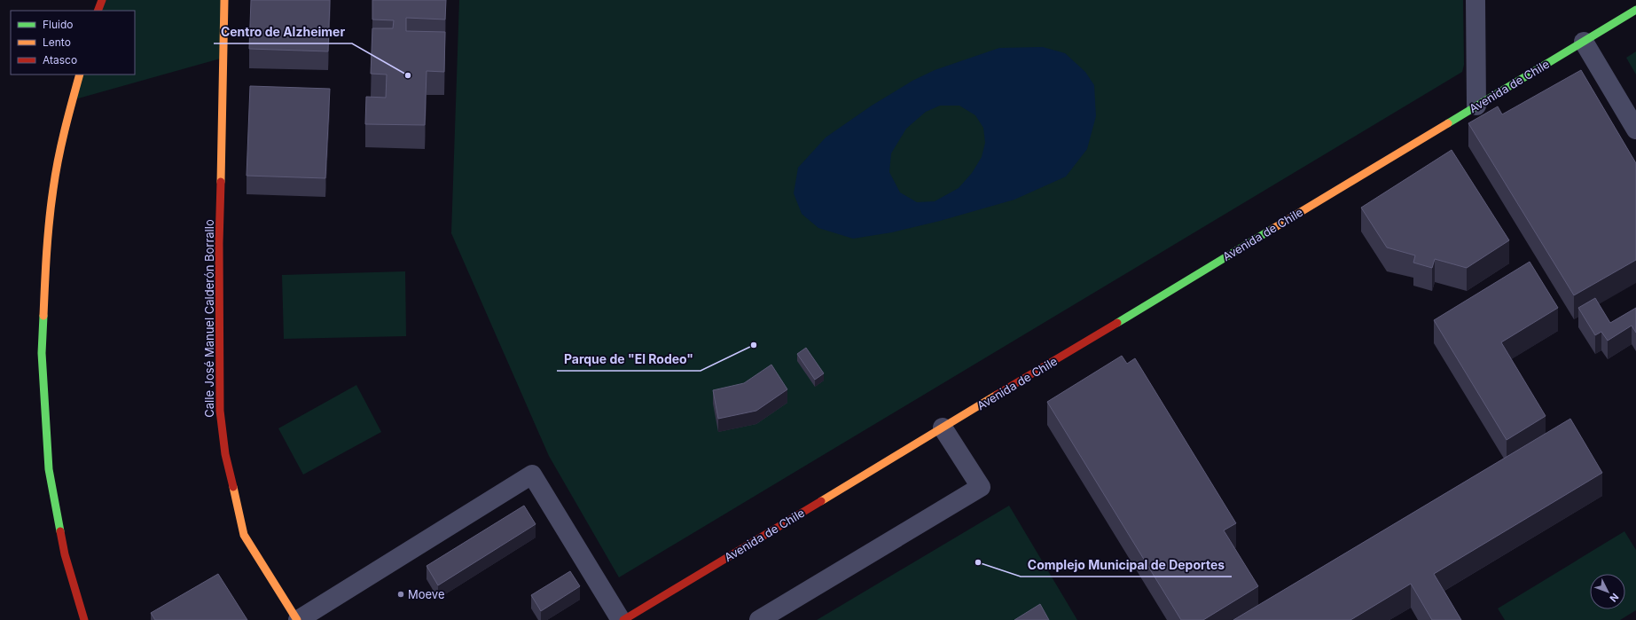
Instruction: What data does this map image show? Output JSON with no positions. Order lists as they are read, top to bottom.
{
  "streets": {
    "street": ["Avenida de Chile", "Calle José Manuel Calderón Borrallo"]
  },
  "places": [
    "Centro de Alzheimer",
    "Parque de \"El Rodeo\"",
    "Complejo Municipal de Deportes",
    "Moeve"
  ],
  "legend": ["Fluido", "Lento", "Atasco"],
  "north": "bottom right"
}
